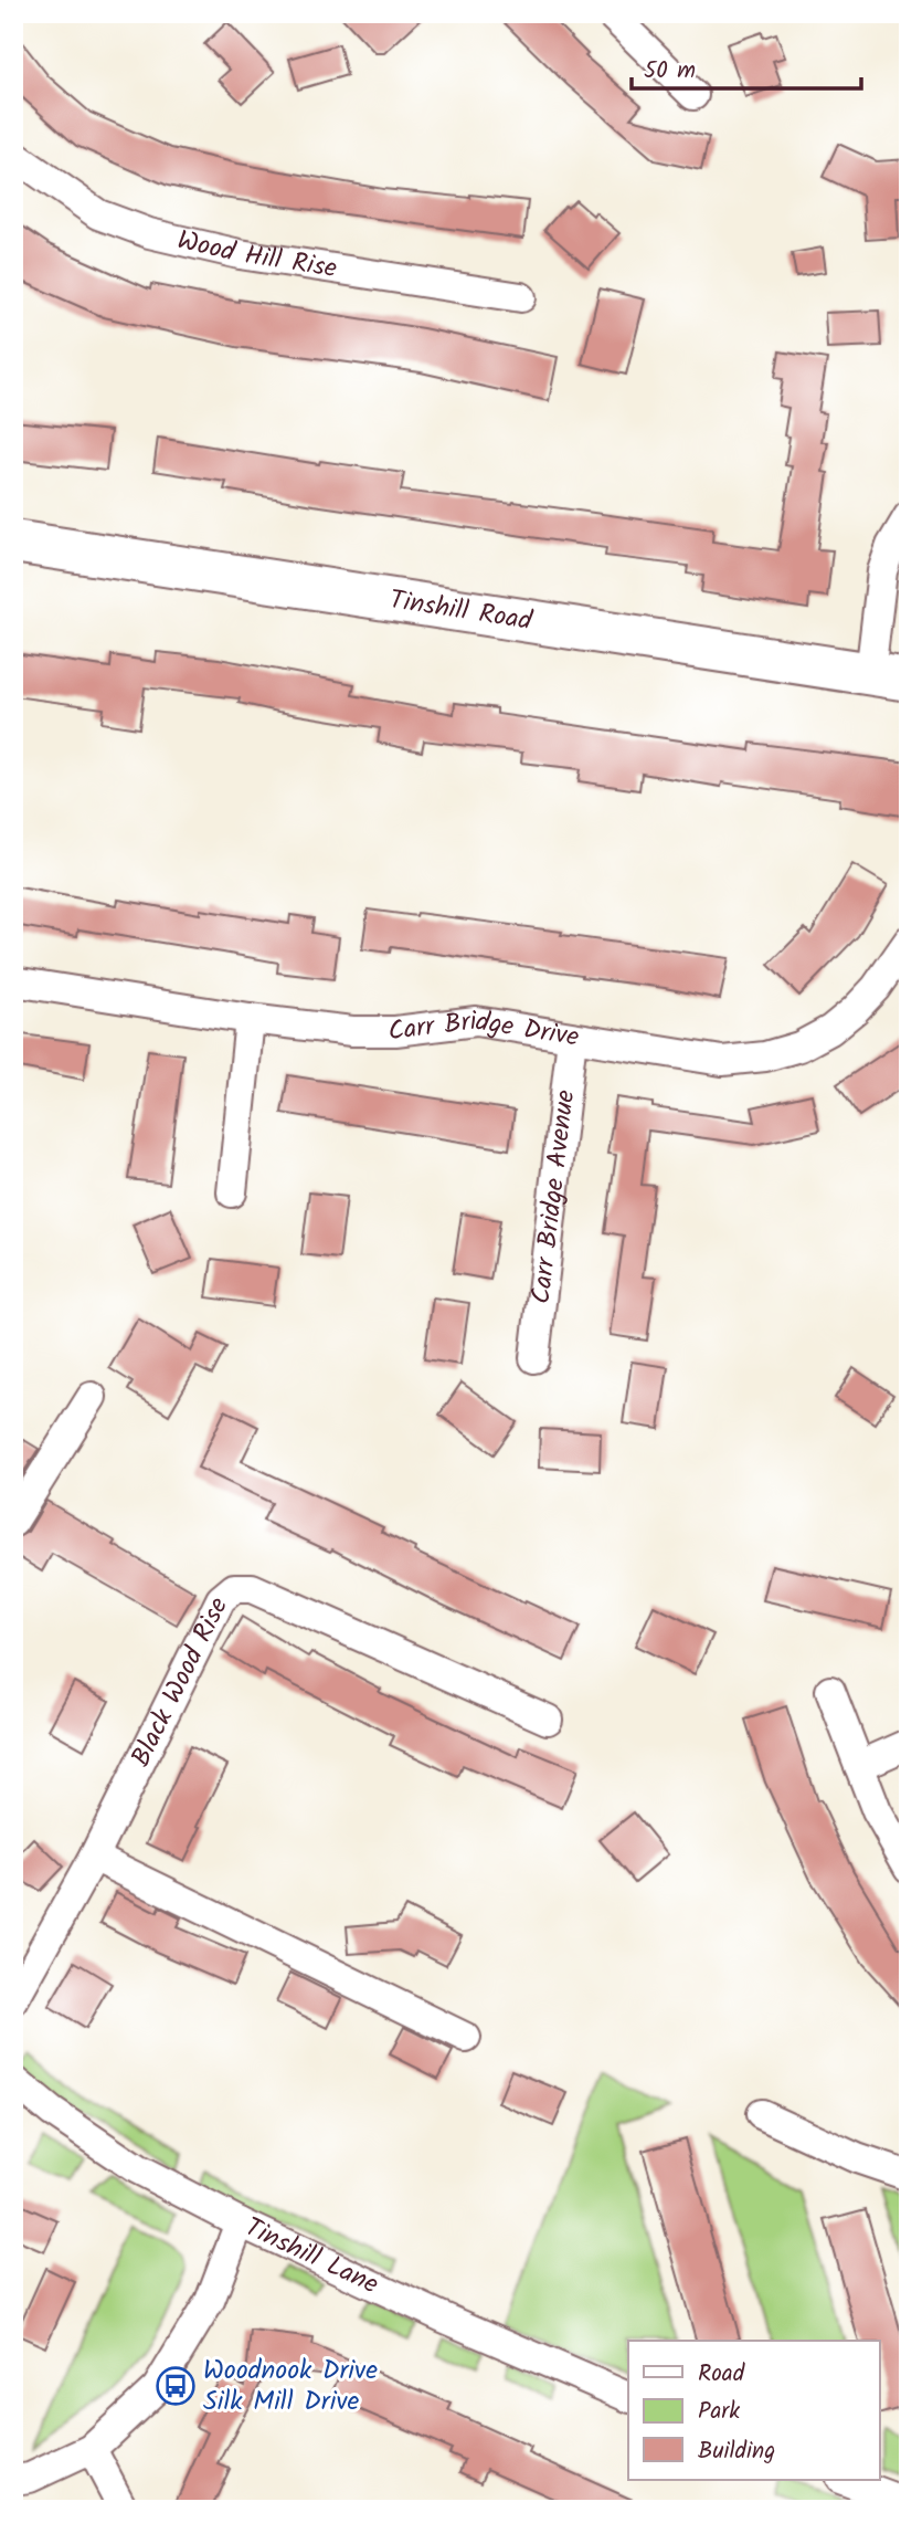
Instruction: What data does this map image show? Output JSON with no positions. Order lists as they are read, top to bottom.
{
  "streets": {
    "street": [
      "Wood Hill Rise",
      "Tinshill Road",
      "Carr Bridge Drive",
      "Carr Bridge Avenue",
      "Black Wood Rise",
      "Tinshill Lane"
    ]
  },
  "crossings": [
    ["Carr Bridge Drive", "Carr Bridge Avenue"]
  ],
  "places": {
    "bus stop": ["Woodnook Drive Silk Mill Drive"]
  },
  "legend": ["Road", "Park", "Building"],
  "scale_bar": "50 m"
}
